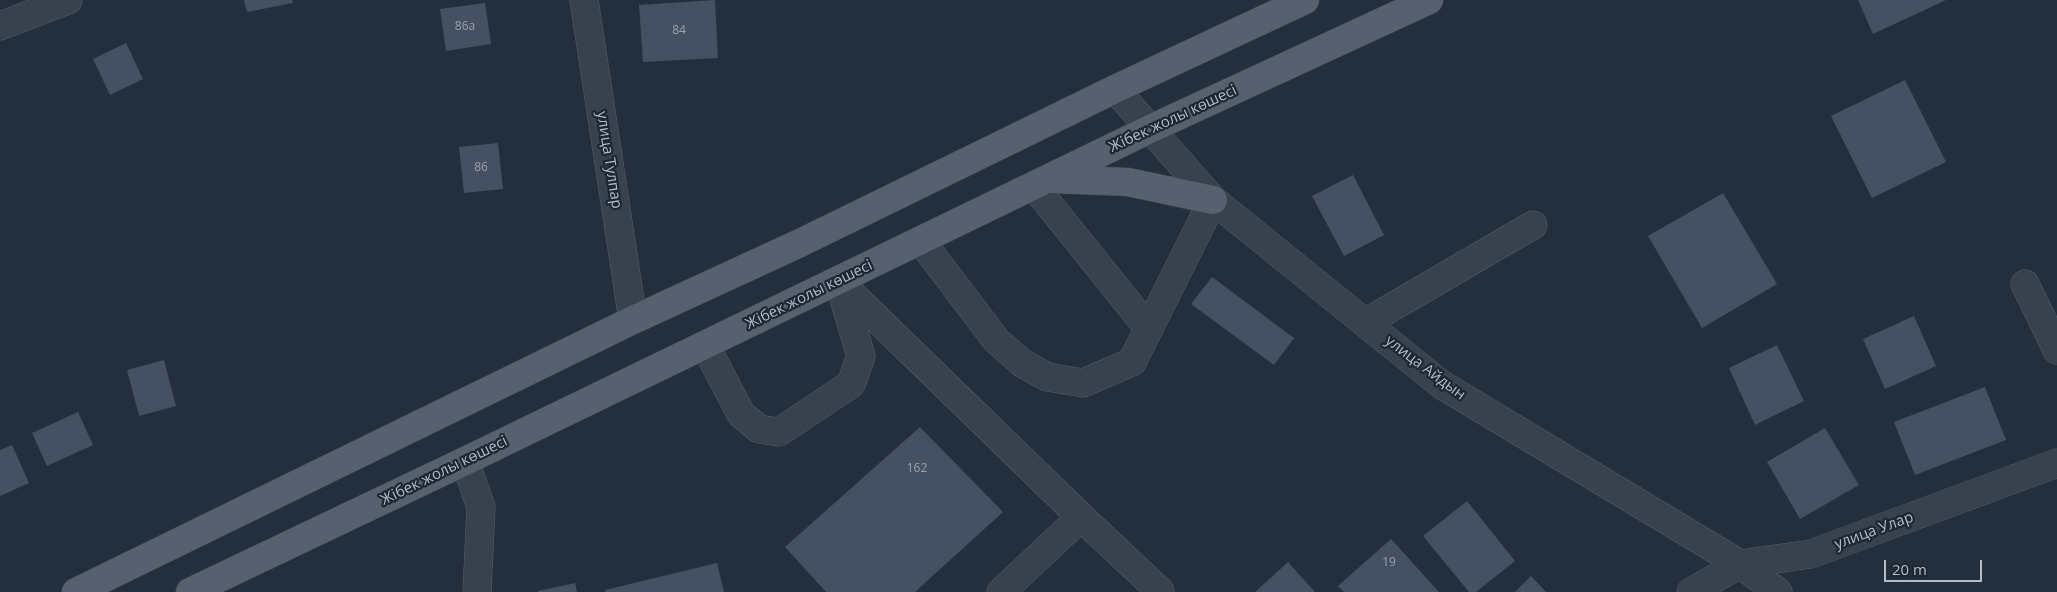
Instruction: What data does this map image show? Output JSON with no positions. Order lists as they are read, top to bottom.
{
  "streets": {
    "main road": ["Жібек жолы көшесі"],
    "street": ["улица Тулпар", "улица Айдын", "улица Улар"]
  },
  "crossings": [
    ["Жібек жолы көшесі", "улица Айдын"],
    ["улица Айдын", "улица Улар"]
  ],
  "house_numbers": [
    "86а",
    "84",
    "86",
    "162",
    "19"
  ],
  "scale_bar": "20 m"
}
